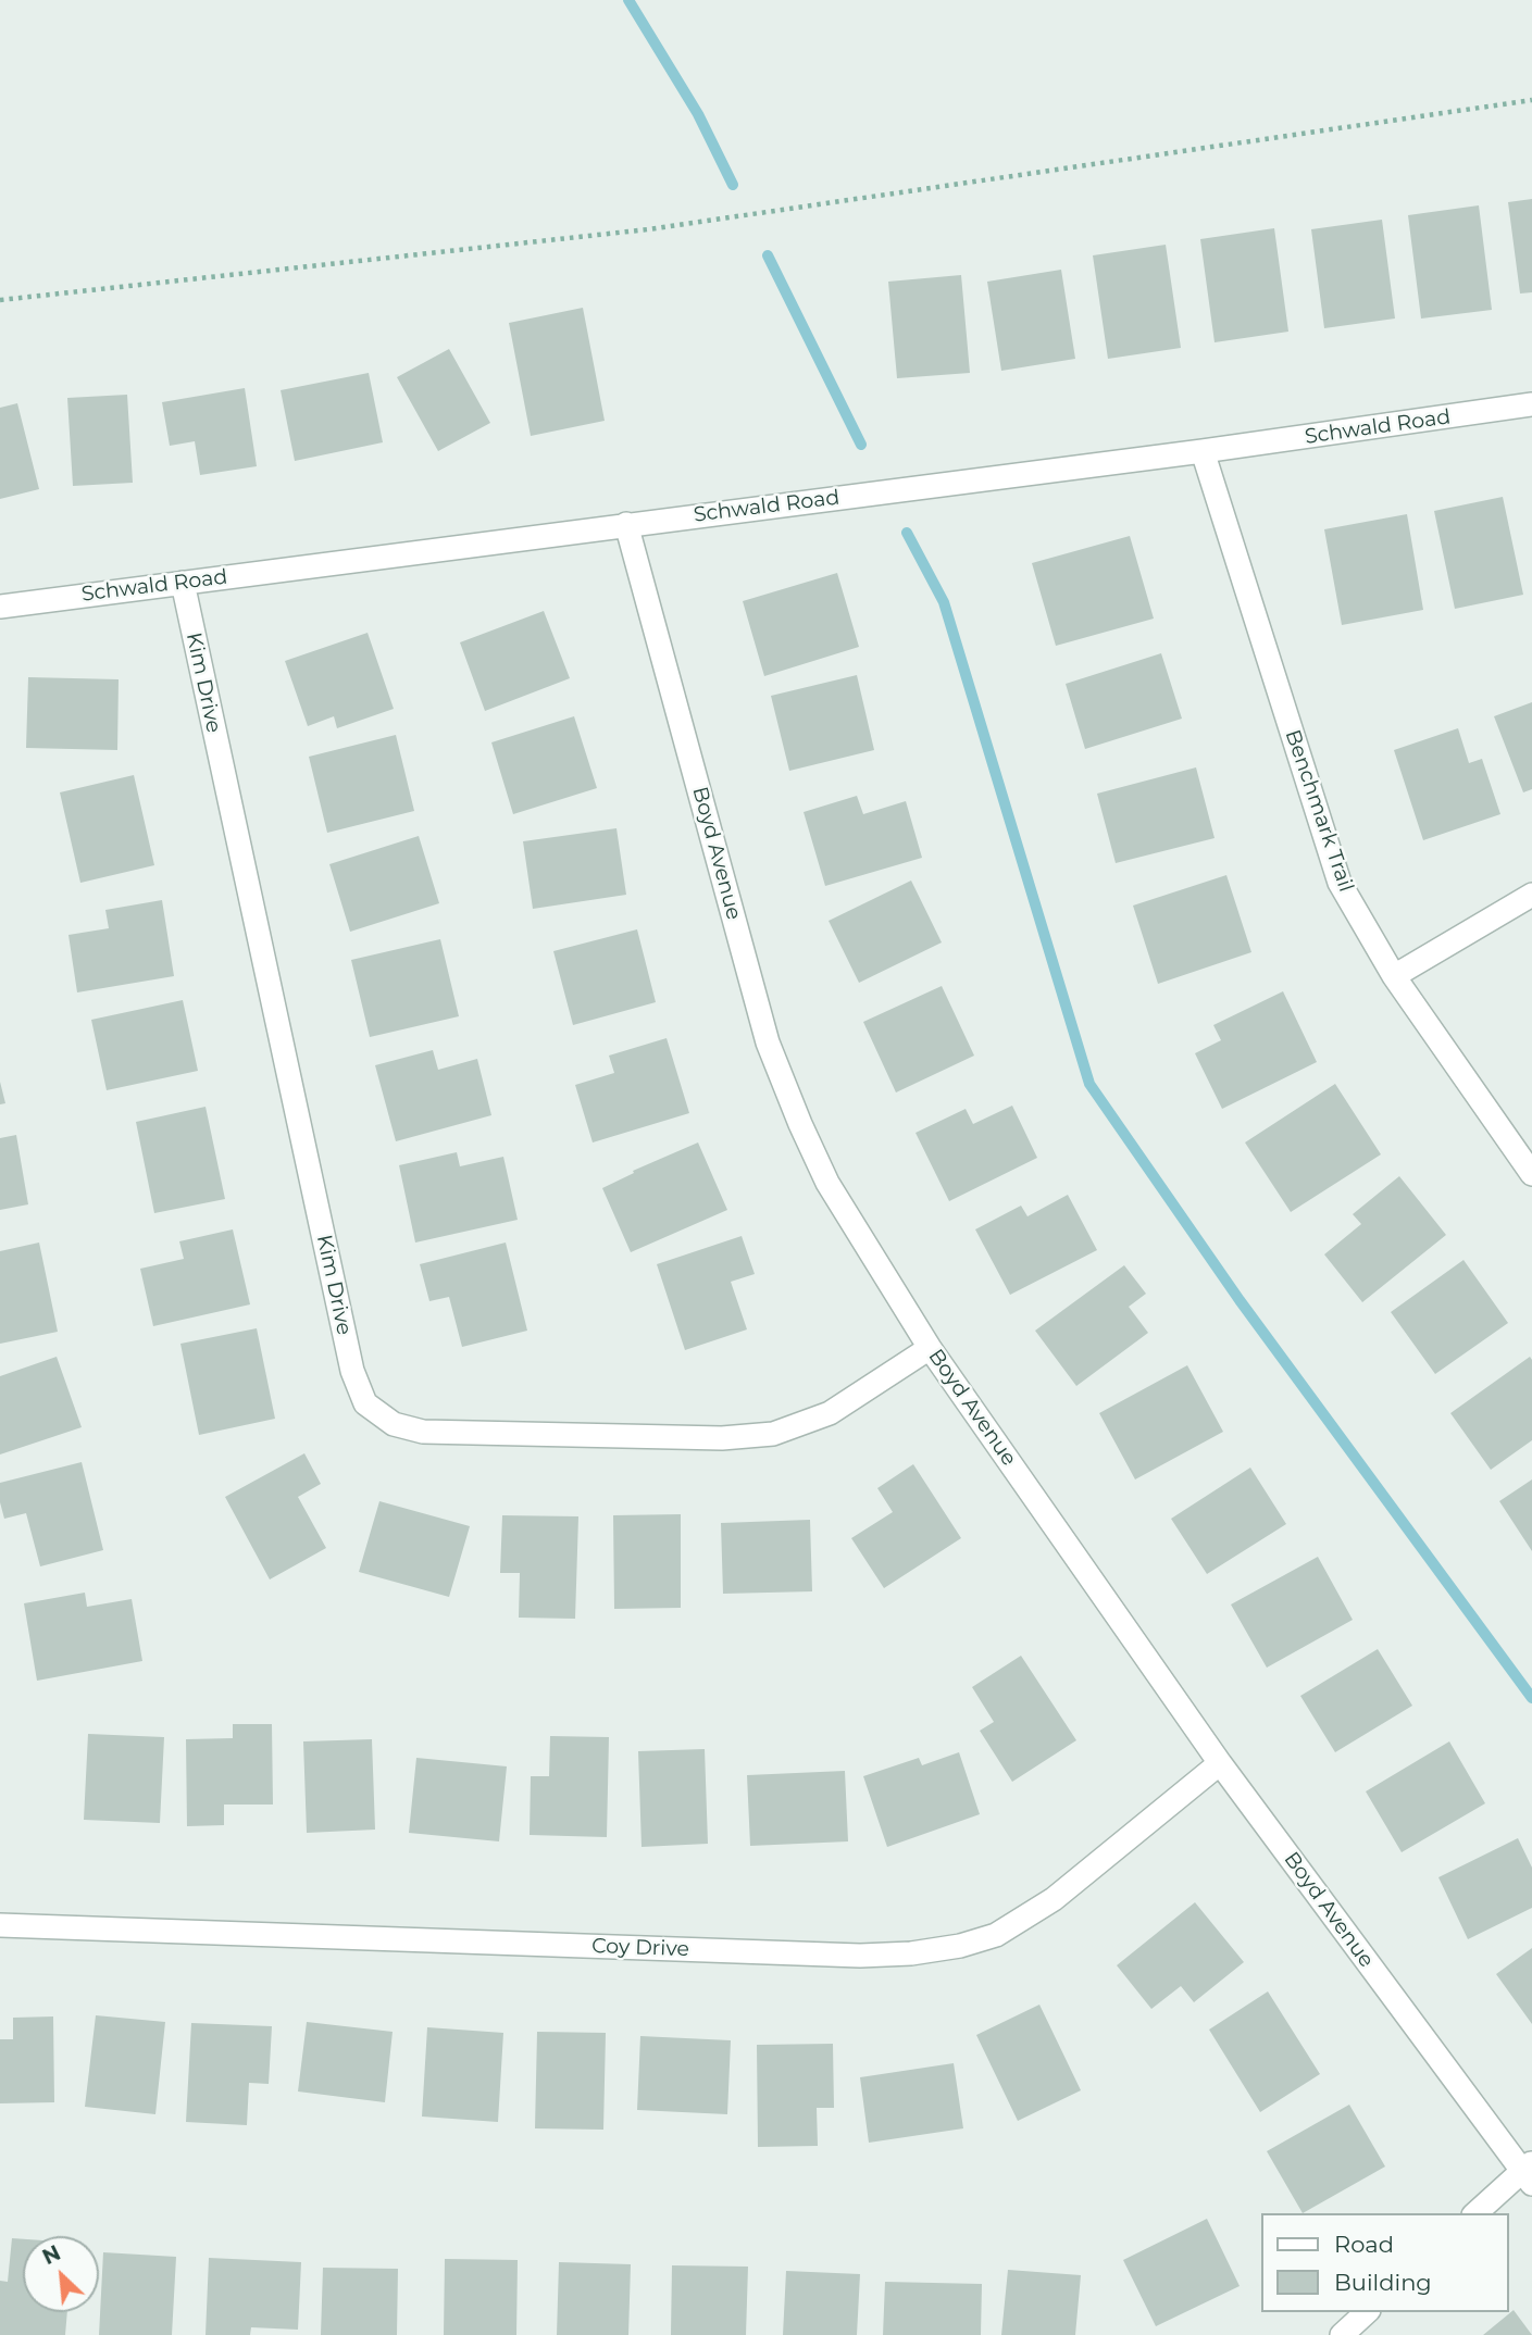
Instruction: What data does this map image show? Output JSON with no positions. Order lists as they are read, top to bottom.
{
  "streets": {
    "street": [
      "Schwald Road",
      "Kim Drive",
      "Benchmark Trail",
      "Boyd Avenue",
      "Coy Drive"
    ]
  },
  "crossings": [
    ["Schwald Road", "Kim Drive"],
    ["Schwald Road", "Benchmark Trail"],
    ["Schwald Road", "Boyd Avenue"],
    ["Kim Drive", "Boyd Avenue"],
    ["Boyd Avenue", "Coy Drive"]
  ],
  "legend": ["Road", "Building"],
  "north": "top left"
}
